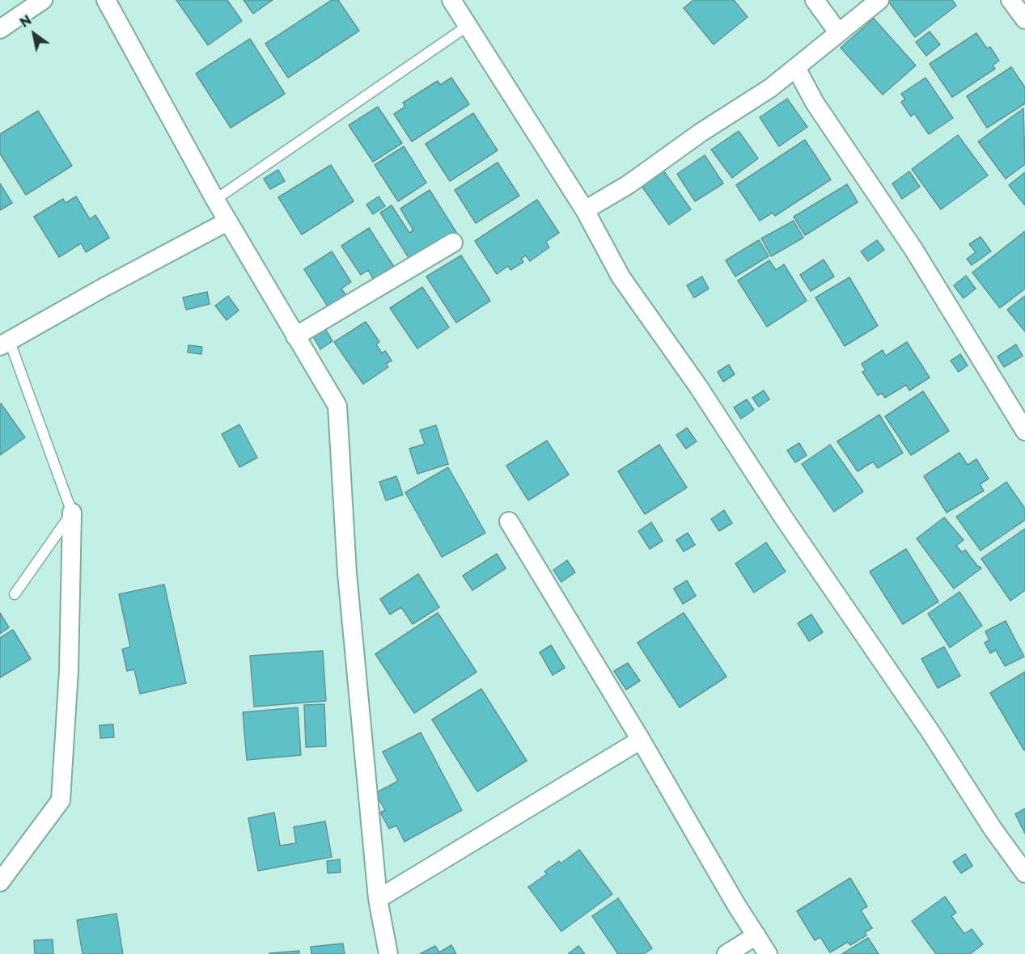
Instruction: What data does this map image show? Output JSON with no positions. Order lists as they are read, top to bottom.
{
  "north": "top left"
}
